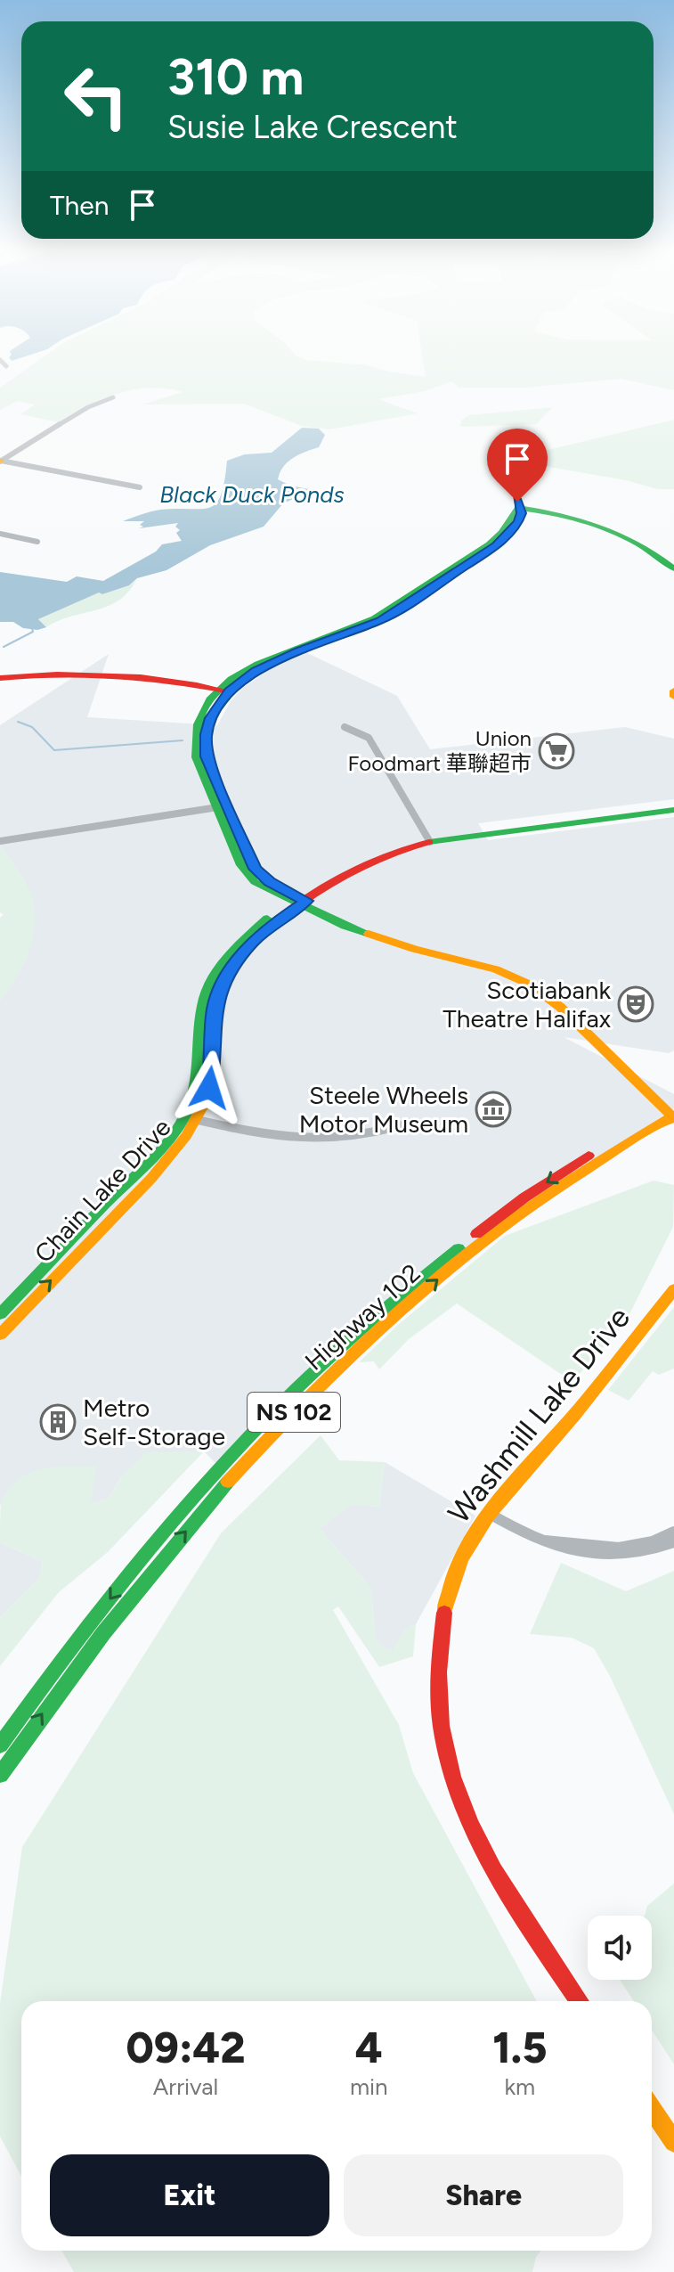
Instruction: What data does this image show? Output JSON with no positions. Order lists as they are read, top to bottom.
{
  "streets": {
    "main road": [
      "Chain Lake Drive",
      "Highway 102",
      "NS 102",
      "Washmill Lake Drive"
    ]
  },
  "water": ["Black Duck Ponds"],
  "places": {
    "supermarket": ["Union Foodmart 華聯超市"],
    "theatre": ["Scotiabank Theatre Halifax"],
    "museum": ["Steele Wheels Motor Museum"],
    "building": ["Metro Self-Storage"]
  },
  "page": {
    "turn": ["310 m", "Susie Lake Crescent"],
    "then": "Then",
    "eta": [
      "09:42",
      "Arrival",
      "4",
      "min",
      "1.5",
      "km"
    ],
    "buttons": ["Exit", "Share"]
  }
}
